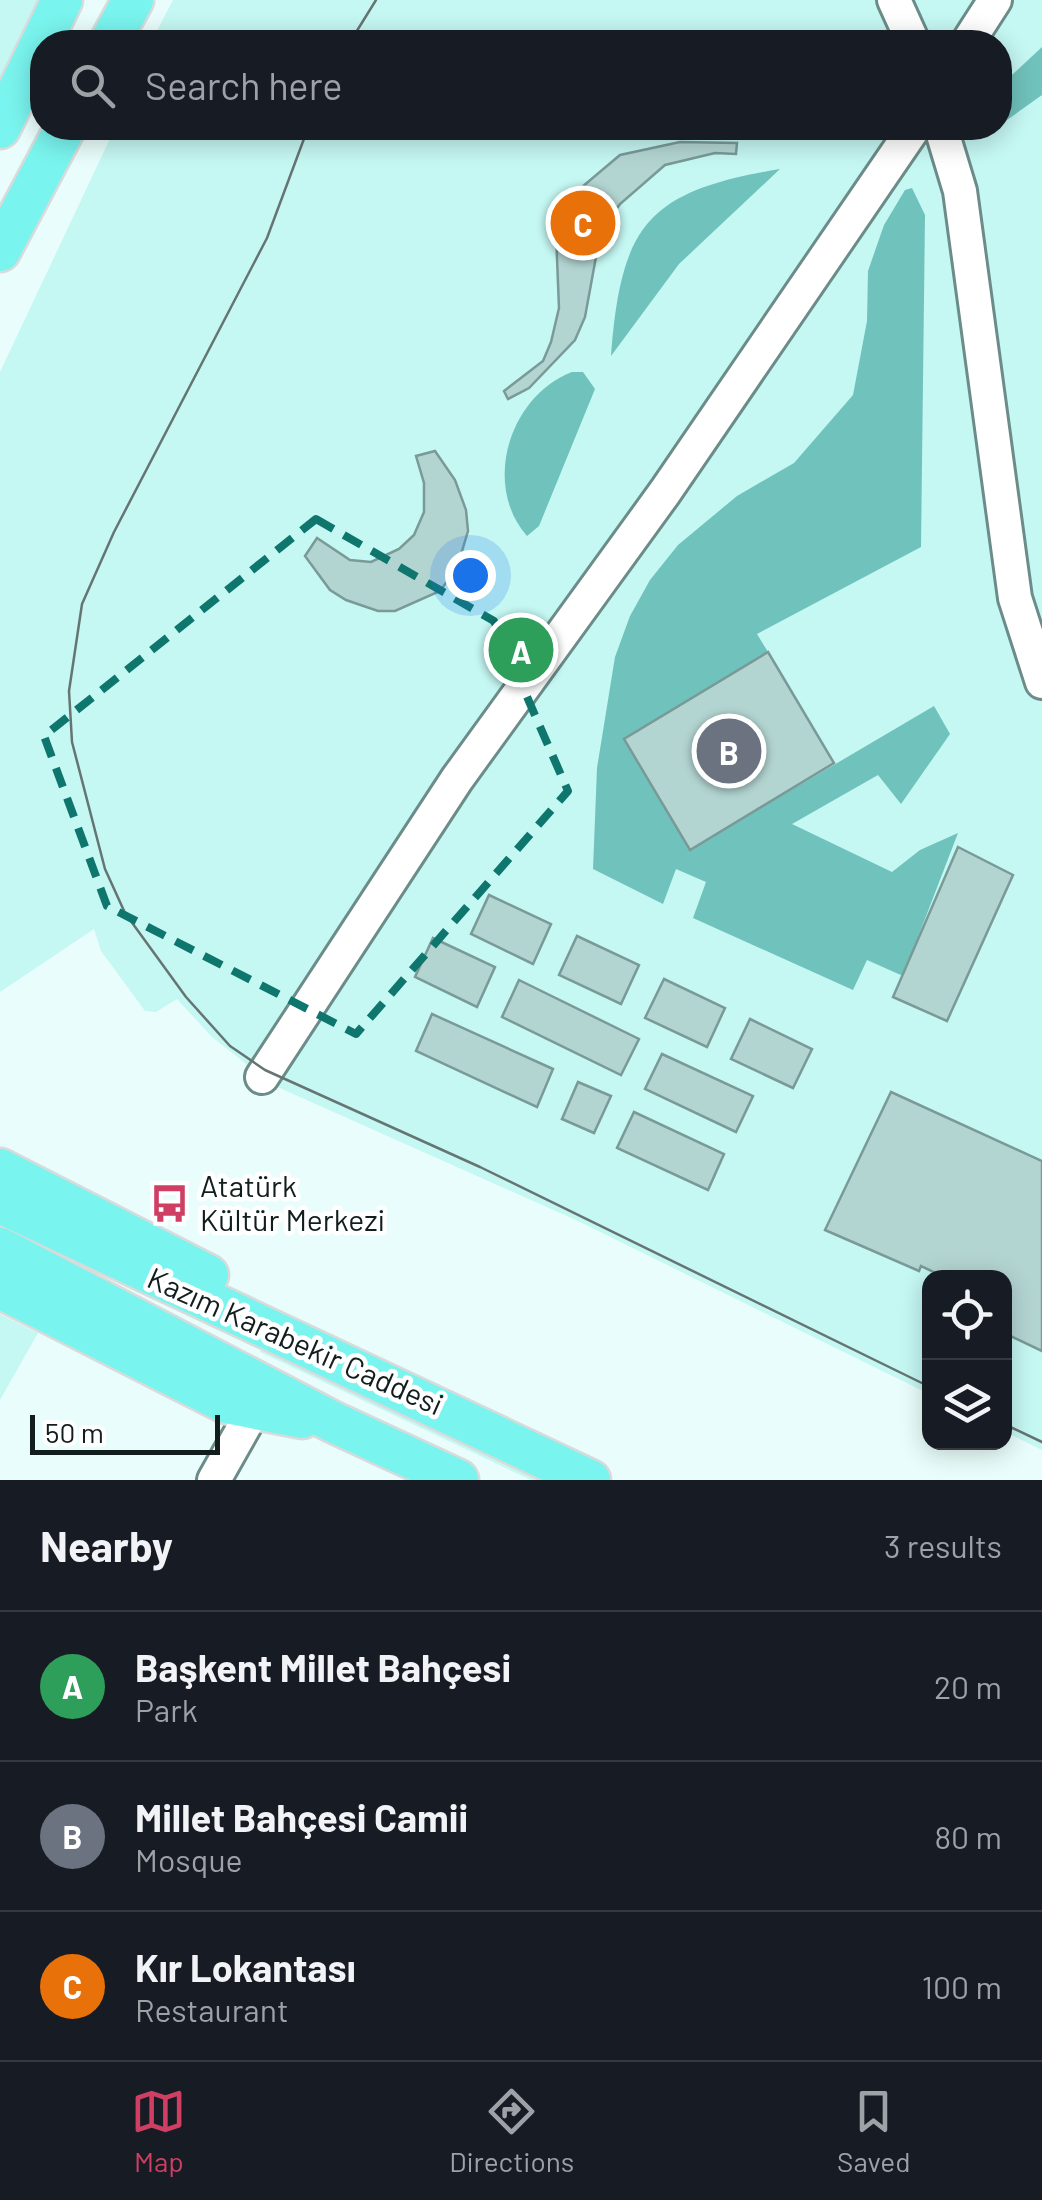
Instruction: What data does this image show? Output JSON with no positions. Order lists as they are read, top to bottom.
{
  "streets": {
    "main road": ["Kazım Karabekir Caddesi"]
  },
  "places": {
    "bus stop": ["Atatürk Kültür Merkezi"]
  },
  "scale_bar": "50 m",
  "page": {
    "search": "Search here",
    "pins": ["C", "A", "B"],
    "scale": "50 m",
    "heading": ["Nearby", "3 results"],
    "list": [
      {
        "mark": "A",
        "name": "Başkent Millet Bahçesi",
        "note": "Park",
        "value": "20 m"
      },
      {
        "mark": "B",
        "name": "Millet Bahçesi Camii",
        "note": "Mosque",
        "value": "80 m"
      },
      {
        "mark": "C",
        "name": "Kır Lokantası",
        "note": "Restaurant",
        "value": "100 m"
      }
    ],
    "nav": ["Map", "Directions", "Saved"]
  }
}
